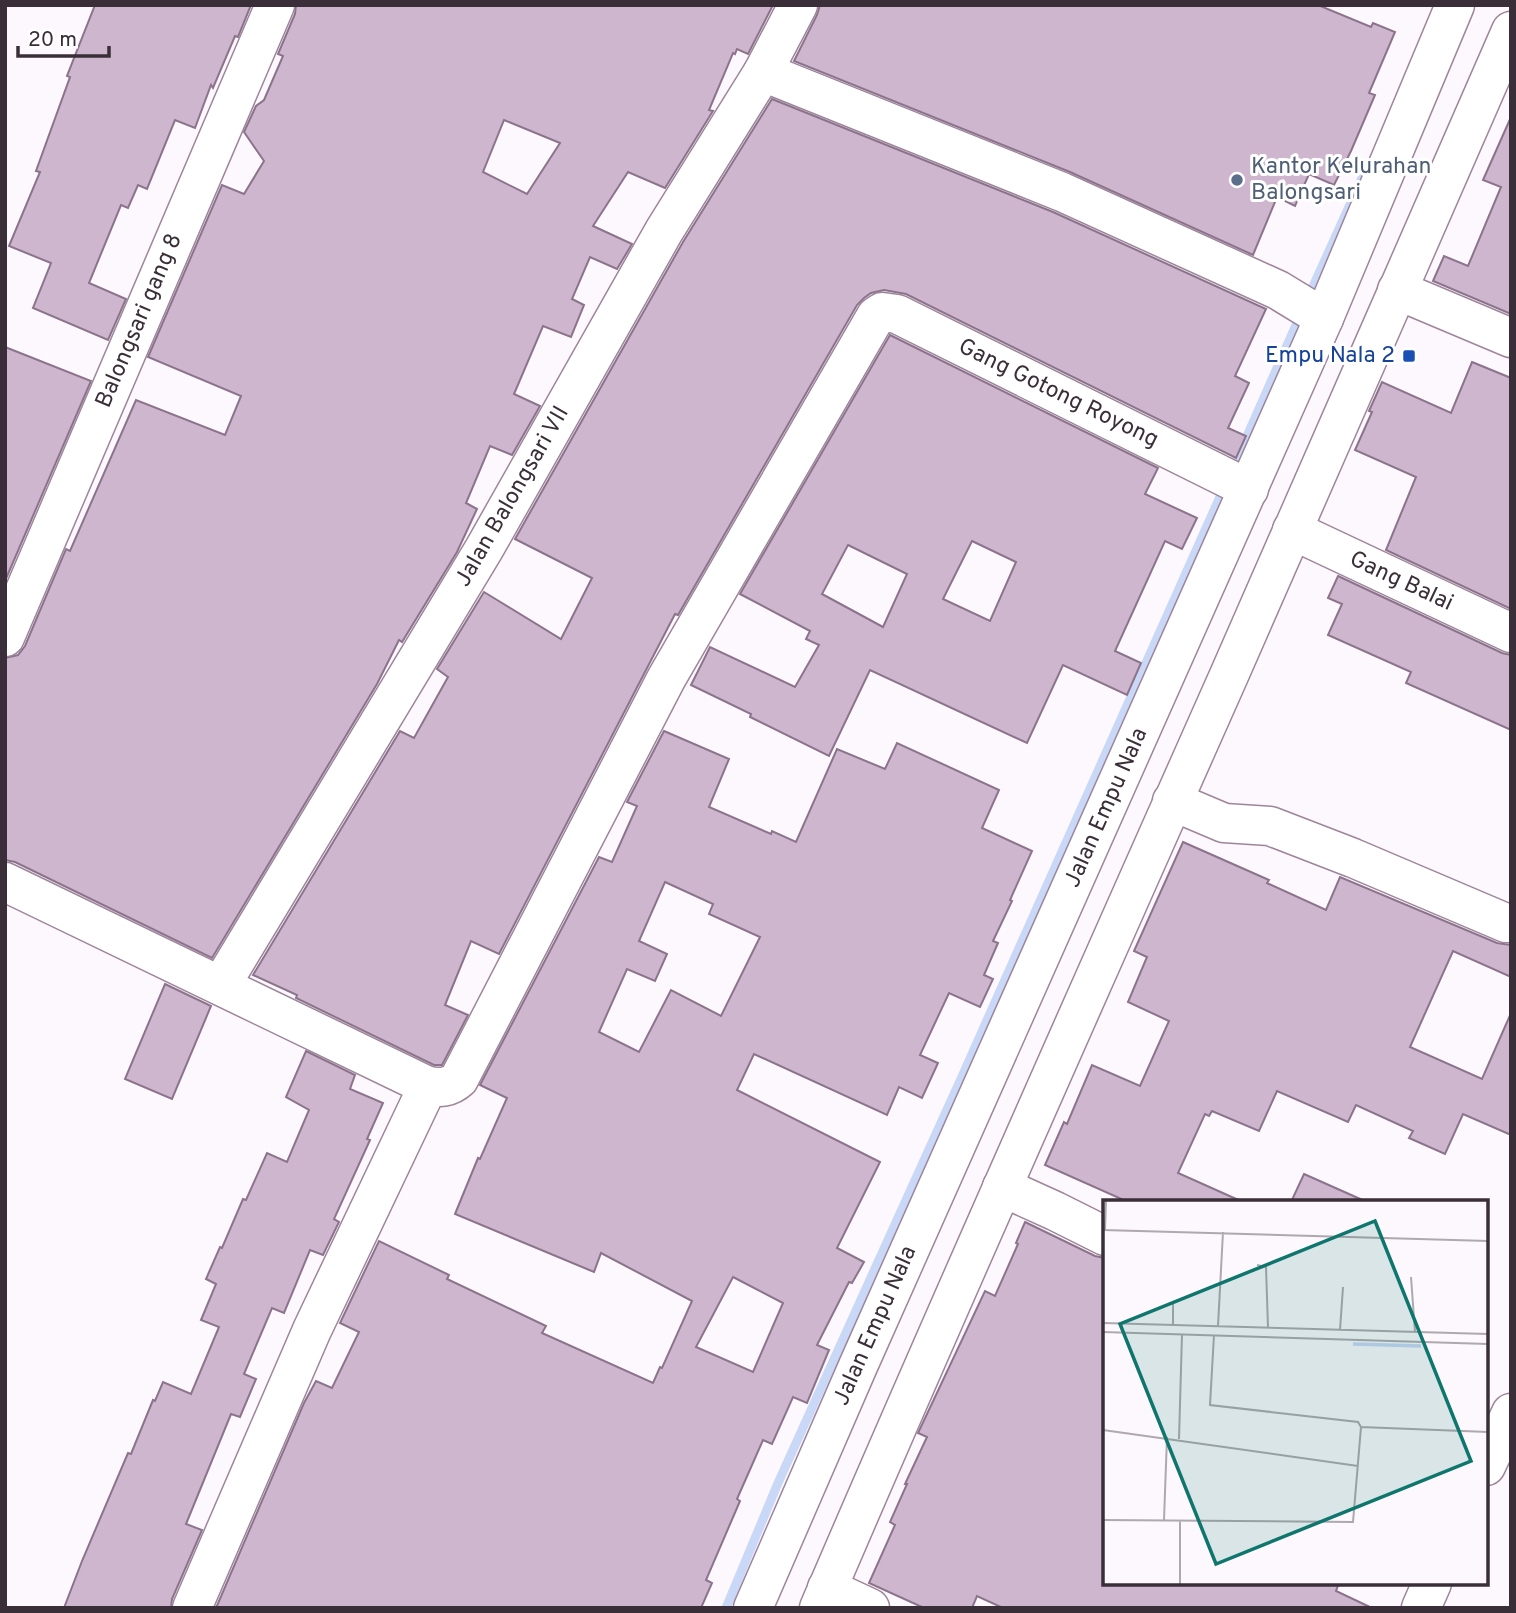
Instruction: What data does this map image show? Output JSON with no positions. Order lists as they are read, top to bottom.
{
  "streets": {
    "street": [
      "Balongsari gang 8",
      "Gang Gotong Royong",
      "Jalan Balongsari VII",
      "Gang Balai",
      "Jalan Empu Nala"
    ]
  },
  "crossings": [
    ["Gang Gotong Royong", "Jalan Empu Nala"]
  ],
  "places": {
    "other": ["Kantor Kelurahan Balongsari"],
    "transit": ["Empu Nala 2"]
  },
  "scale_bar": "20 m"
}
